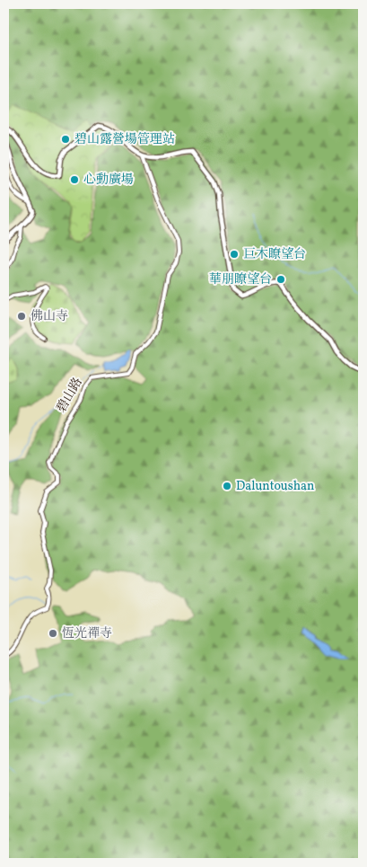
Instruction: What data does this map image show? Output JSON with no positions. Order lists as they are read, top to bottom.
{
  "streets": {
    "street": ["碧山路"]
  },
  "places": [
    "碧山露營場管理站",
    "心動廣場",
    "巨木瞭望台",
    "華朋瞭望台",
    "佛山寺",
    "Daluntoushan",
    "恆光禪寺"
  ]
}
